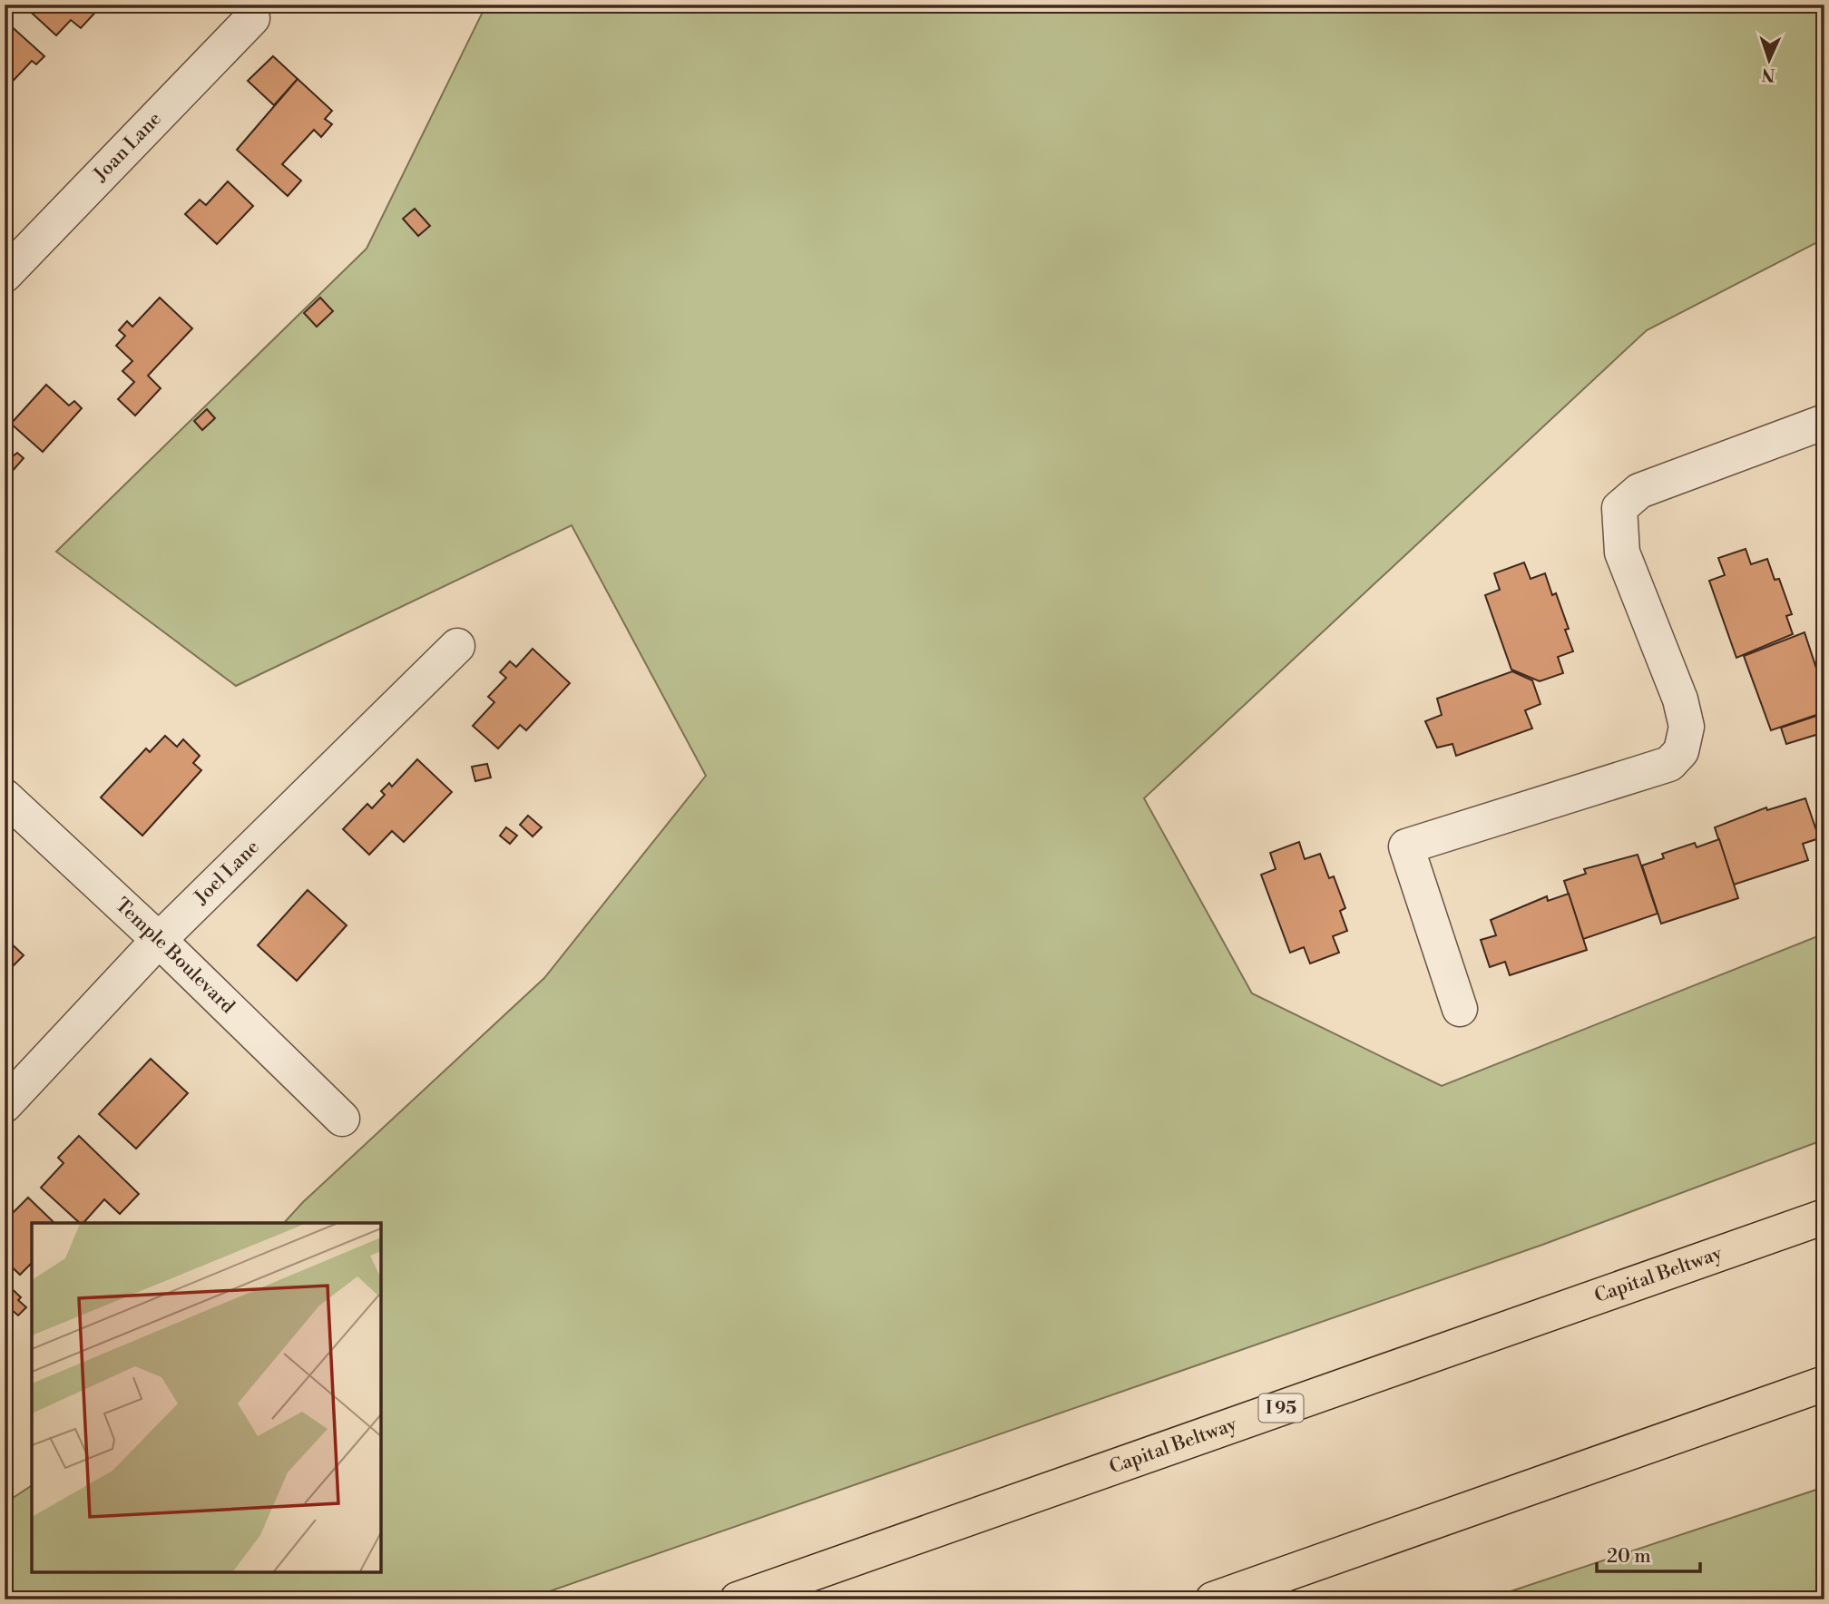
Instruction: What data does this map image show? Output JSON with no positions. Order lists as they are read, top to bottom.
{
  "streets": {
    "highway": ["Capital Beltway", "I 95"],
    "street": ["Joan Lane", "Joel Lane", "Temple Boulevard"]
  },
  "crossings": [
    ["Joel Lane", "Temple Boulevard"]
  ],
  "scale_bar": "20 m",
  "north": "bottom"
}
